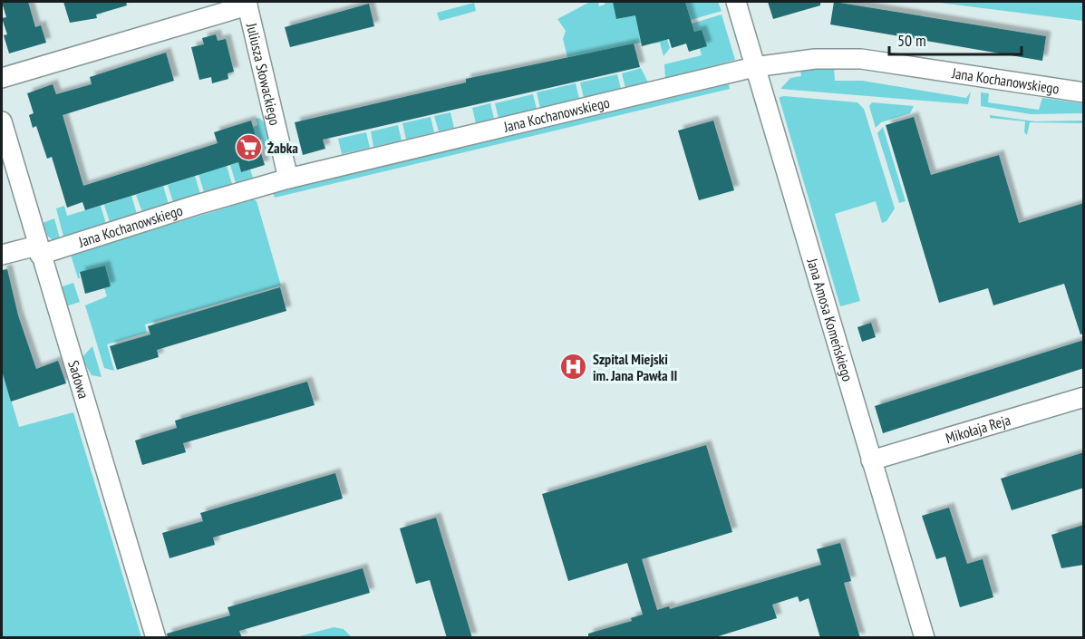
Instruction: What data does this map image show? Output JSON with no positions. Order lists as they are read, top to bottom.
{
  "streets": {
    "street": [
      "Juliusza Słowackiego",
      "Jana Kochanowskiego",
      "Jana Amosa Komeńskiego",
      "Sadowa",
      "Mikołaja Reja"
    ]
  },
  "crossings": [
    ["Juliusza Słowackiego", "Jana Kochanowskiego"],
    ["Jana Kochanowskiego", "Jana Amosa Komeńskiego"],
    ["Jana Kochanowskiego", "Sadowa"],
    ["Jana Amosa Komeńskiego", "Mikołaja Reja"]
  ],
  "places": {
    "supermarket": ["Żabka"],
    "hospital": ["Szpital Miejski im. Jana Pawła II"]
  },
  "scale_bar": "50 m"
}
